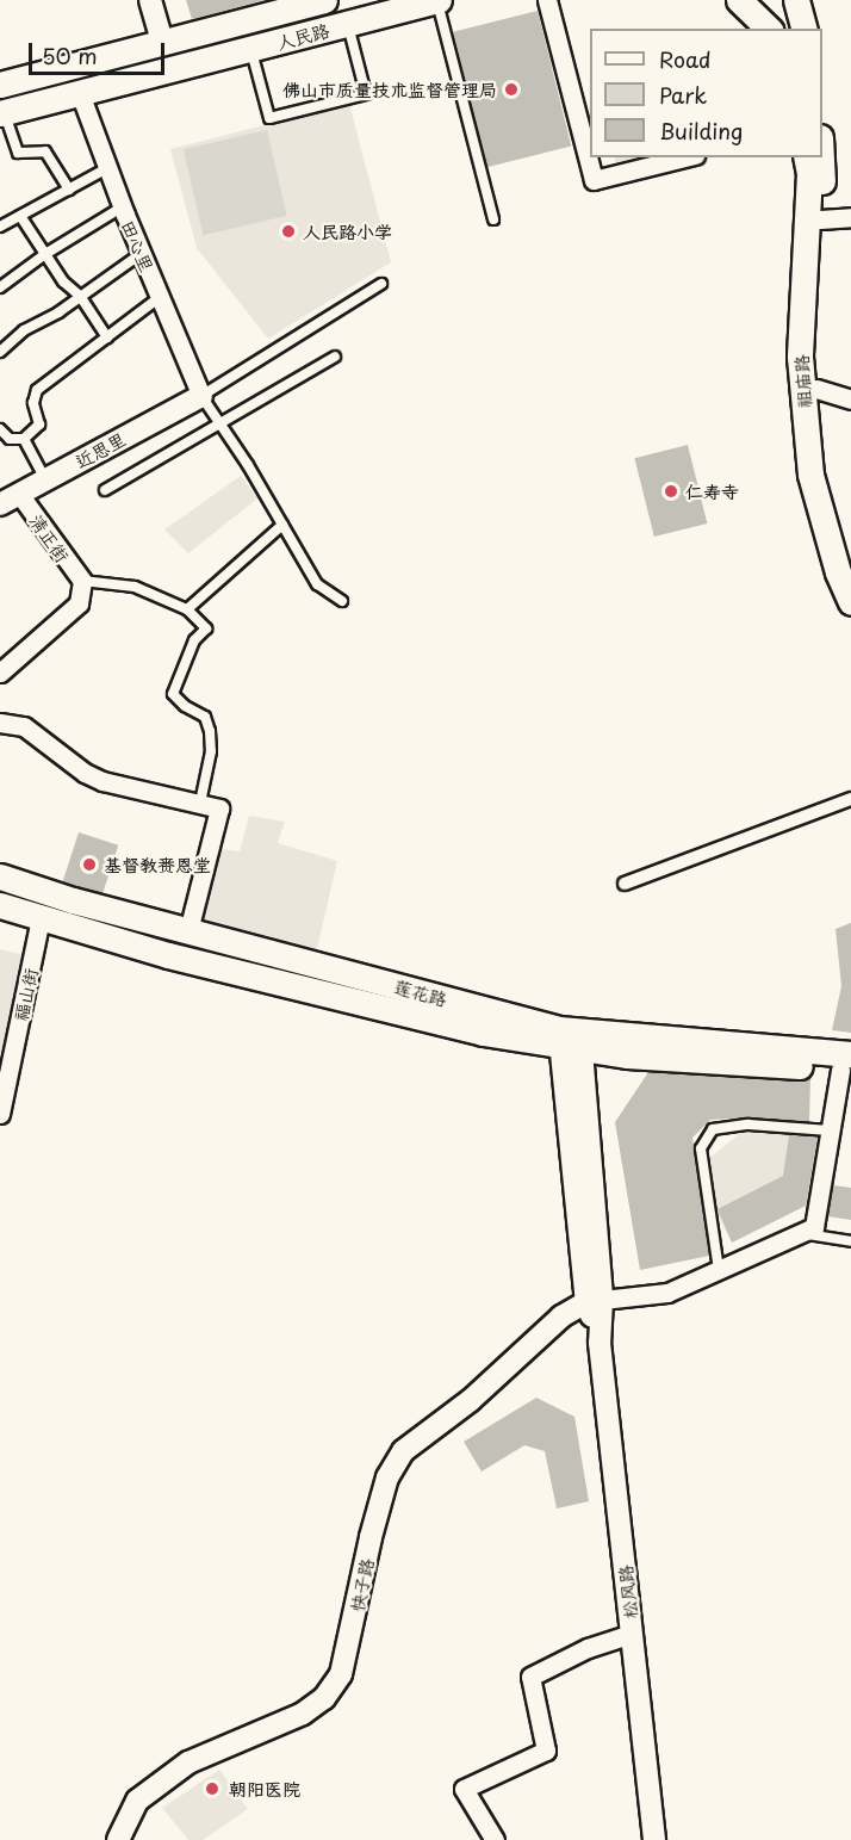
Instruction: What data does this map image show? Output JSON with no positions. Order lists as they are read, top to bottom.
{
  "streets": {
    "main road": ["人民路", "祖庙路", "莲花路"],
    "street": [
      "田心里",
      "近思里",
      "清正街",
      "福山街",
      "快子路",
      "松风路"
    ]
  },
  "crossings": [
    ["人民路", "田心里"],
    ["田心里", "近思里"],
    ["近思里", "清正街"],
    ["莲花路", "福山街"],
    ["快子路", "松风路"]
  ],
  "places": [
    "佛山市质量技术监督管理局",
    "人民路小学",
    "仁寿寺",
    "基督教赉恩堂",
    "朝阳医院"
  ],
  "legend": ["Road", "Park", "Building"],
  "scale_bar": "50 m"
}
